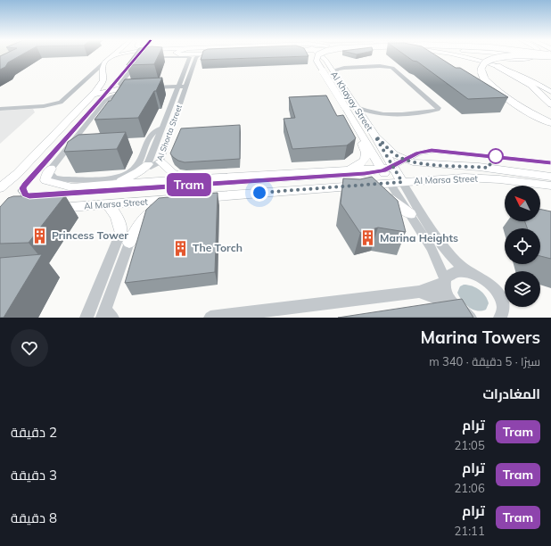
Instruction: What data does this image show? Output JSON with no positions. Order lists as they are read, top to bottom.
{
  "streets": {
    "main road": ["Al Khayay Street", "Al Marsa Street"],
    "street": ["Al Shorta Street"]
  },
  "crossings": [
    ["Al Khayay Street", "Al Marsa Street"]
  ],
  "places": {
    "building": ["Princess Tower", "Marina Heights", "The Torch"]
  },
  "lines": ["tram line Tram"],
  "north": "top left",
  "page": {
    "on_map": "Tram",
    "heading": [
      ["Marina Towers", "سيرًا · 5 دقيقة · 340 m"],
      "المغادرات"
    ],
    "list": [
      {
        "mark": "Tram",
        "name": "ترام",
        "note": "21:05",
        "value": "2 دقيقة"
      },
      {
        "mark": "Tram",
        "name": "ترام",
        "note": "21:06",
        "value": "3 دقيقة"
      },
      {
        "mark": "Tram",
        "name": "ترام",
        "note": "21:11",
        "value": "8 دقيقة"
      }
    ]
  }
}
